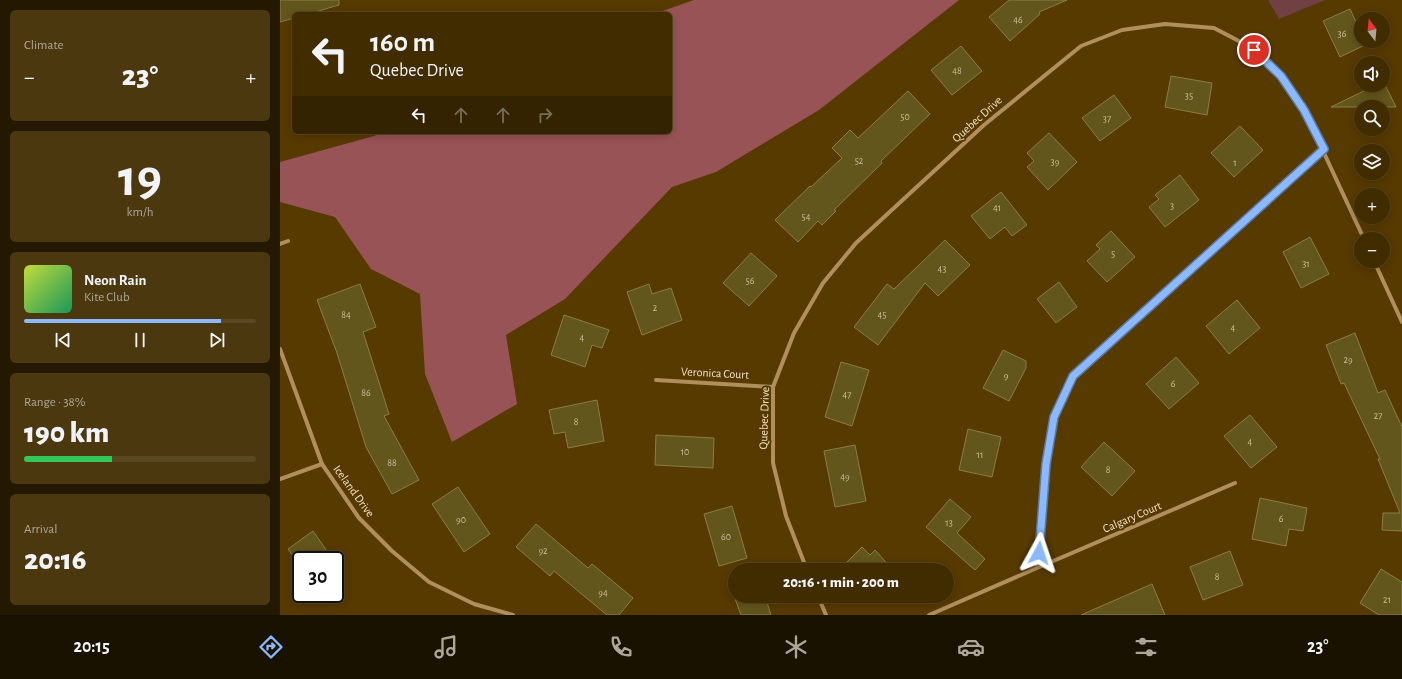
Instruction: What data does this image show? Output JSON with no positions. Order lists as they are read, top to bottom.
{
  "streets": {
    "street": [
      "Quebec Drive",
      "Veronica Court",
      "Iceland Drive",
      "Calgary Court"
    ]
  },
  "crossings": [
    ["Quebec Drive", "Veronica Court"]
  ],
  "house_numbers": [
    "46",
    "36",
    "48",
    "35",
    "50",
    "37",
    "52",
    "39",
    "1",
    "3",
    "41",
    "54",
    "5",
    "31",
    "43",
    "56",
    "2",
    "84",
    "45",
    "4",
    "4",
    "29",
    "9",
    "6",
    "86",
    "47",
    "27",
    "8",
    "4",
    "10",
    "11",
    "88",
    "8",
    "49",
    "6",
    "90",
    "13",
    "60",
    "92",
    "8",
    "94",
    "21"
  ],
  "north": "top",
  "page": {
    "tile": [
      "Climate",
      ["19", "km/h"],
      ["Range · 38%", "190 km"],
      ["Arrival", "20:16"]
    ],
    "map_buttons": ["+", "−"],
    "turn": ["160 m", "Quebec Drive"],
    "heat": ["−", "23°", "+"],
    "song": ["Neon Rain", "Kite Club"],
    "limit": "30",
    "trip": "20:16 · 1 min · 200 m",
    "tabs": ["20:15", "23°"]
  }
}
